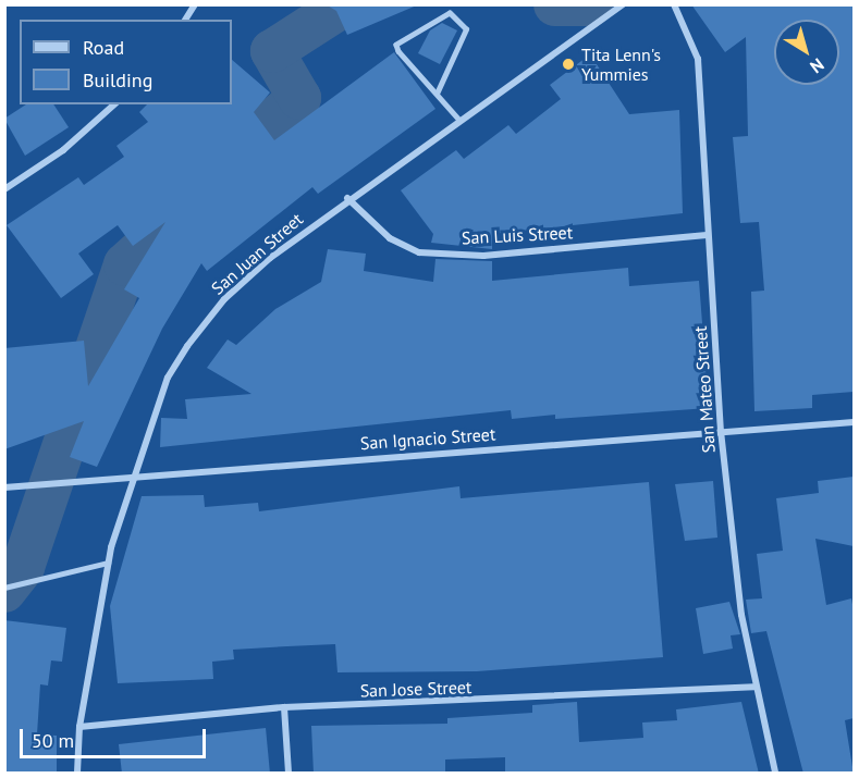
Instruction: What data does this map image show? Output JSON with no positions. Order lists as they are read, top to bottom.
{
  "streets": {
    "street": [
      "San Luis Street",
      "San Juan Street",
      "San Mateo Street",
      "San Ignacio Street",
      "San Jose Street"
    ]
  },
  "crossings": [
    ["San Luis Street", "San Juan Street"],
    ["San Luis Street", "San Mateo Street"],
    ["San Juan Street", "San Ignacio Street"],
    ["San Juan Street", "San Jose Street"],
    ["San Mateo Street", "San Ignacio Street"],
    ["San Mateo Street", "San Jose Street"]
  ],
  "places": ["Tita Lenn's Yummies"],
  "legend": ["Road", "Building"],
  "scale_bar": "50 m",
  "north": "bottom right"
}
